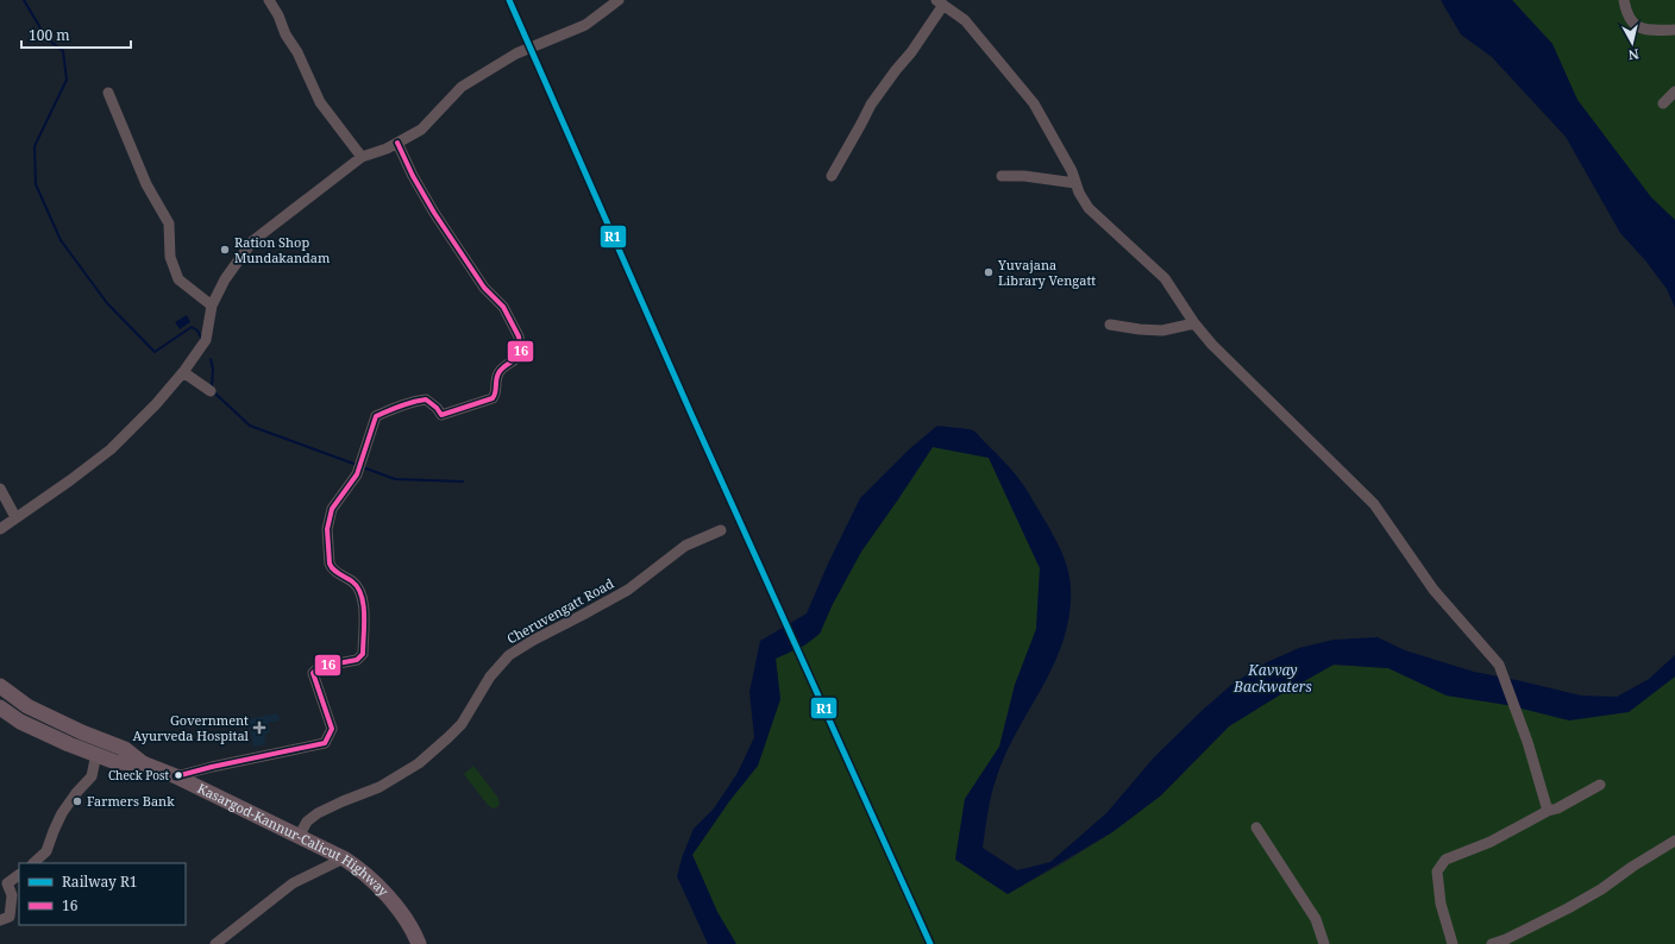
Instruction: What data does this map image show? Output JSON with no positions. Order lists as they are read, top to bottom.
{
  "streets": {
    "highway": ["Kasargod-Kannur-Calicut Highway"],
    "street": ["Cheruvengatt Road"]
  },
  "crossings": [
    ["Cheruvengatt Road", "Kasargod-Kannur-Calicut Highway"]
  ],
  "water": ["Kavvay Backwaters"],
  "places": {
    "other": [
      "Ration Shop Mundakandam",
      "Yuvajana Library Vengatt",
      "Check Post",
      "Farmers Bank"
    ],
    "health": ["Government Ayurveda Hospital"]
  },
  "lines": ["rail line R1", "transit line 16"],
  "legend": ["Railway R1", "16"],
  "scale_bar": "100 m",
  "north": "bottom"
}
